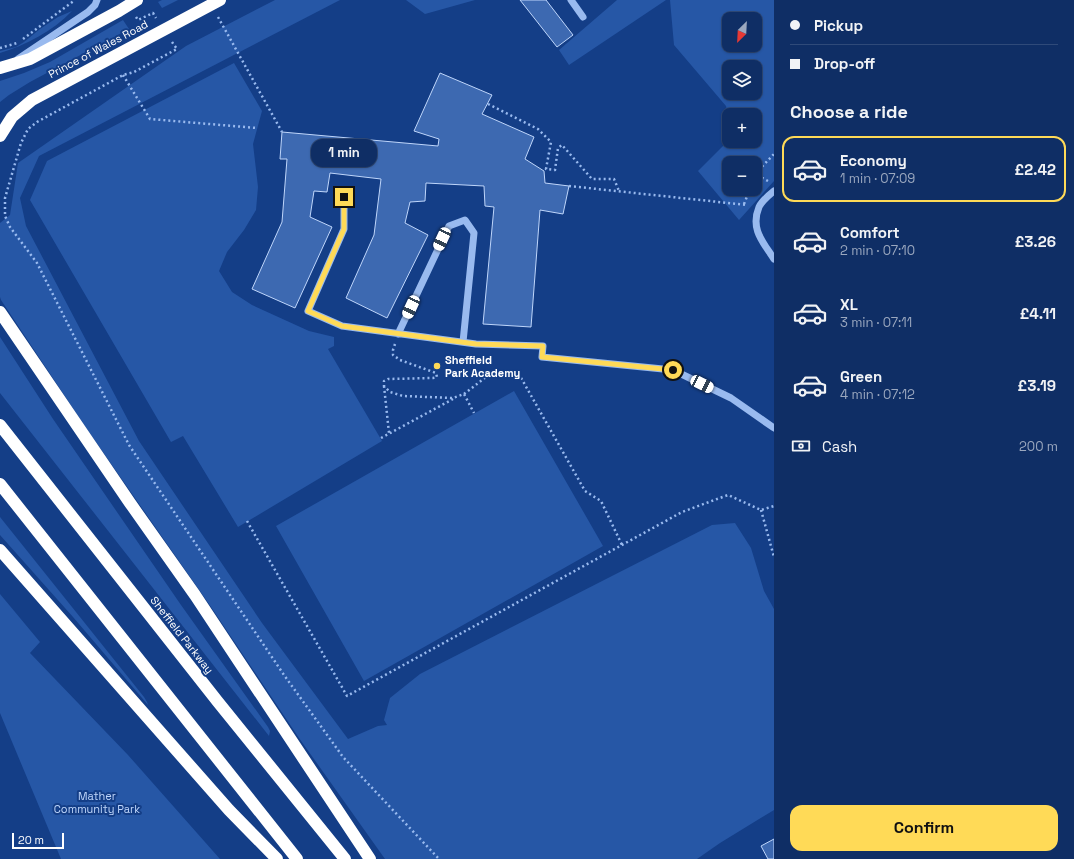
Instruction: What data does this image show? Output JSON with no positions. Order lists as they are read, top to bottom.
{
  "streets": {
    "highway": ["Prince of Wales Road", "Sheffield Parkway"]
  },
  "parks": ["Mather Community Park"],
  "places": ["Sheffield Park Academy"],
  "scale_bar": "20 m",
  "north": "bottom left",
  "page": {
    "banner": ["Pickup", "Drop-off"],
    "map_buttons": ["+", "−"],
    "heading": "Choose a ride",
    "list": [
      {
        "name": "Economy",
        "note": "1 min · 07:09",
        "value": "£2.42"
      },
      {
        "name": "Comfort",
        "note": "2 min · 07:10",
        "value": "£3.26"
      },
      {
        "name": "XL",
        "note": "3 min · 07:11",
        "value": "£4.11"
      },
      {
        "name": "Green",
        "note": "4 min · 07:12",
        "value": "£3.19"
      }
    ],
    "bubble": "1 min",
    "pay": ["Cash", "200 m"],
    "buttons": "Confirm",
    "scale": "20 m"
  }
}
